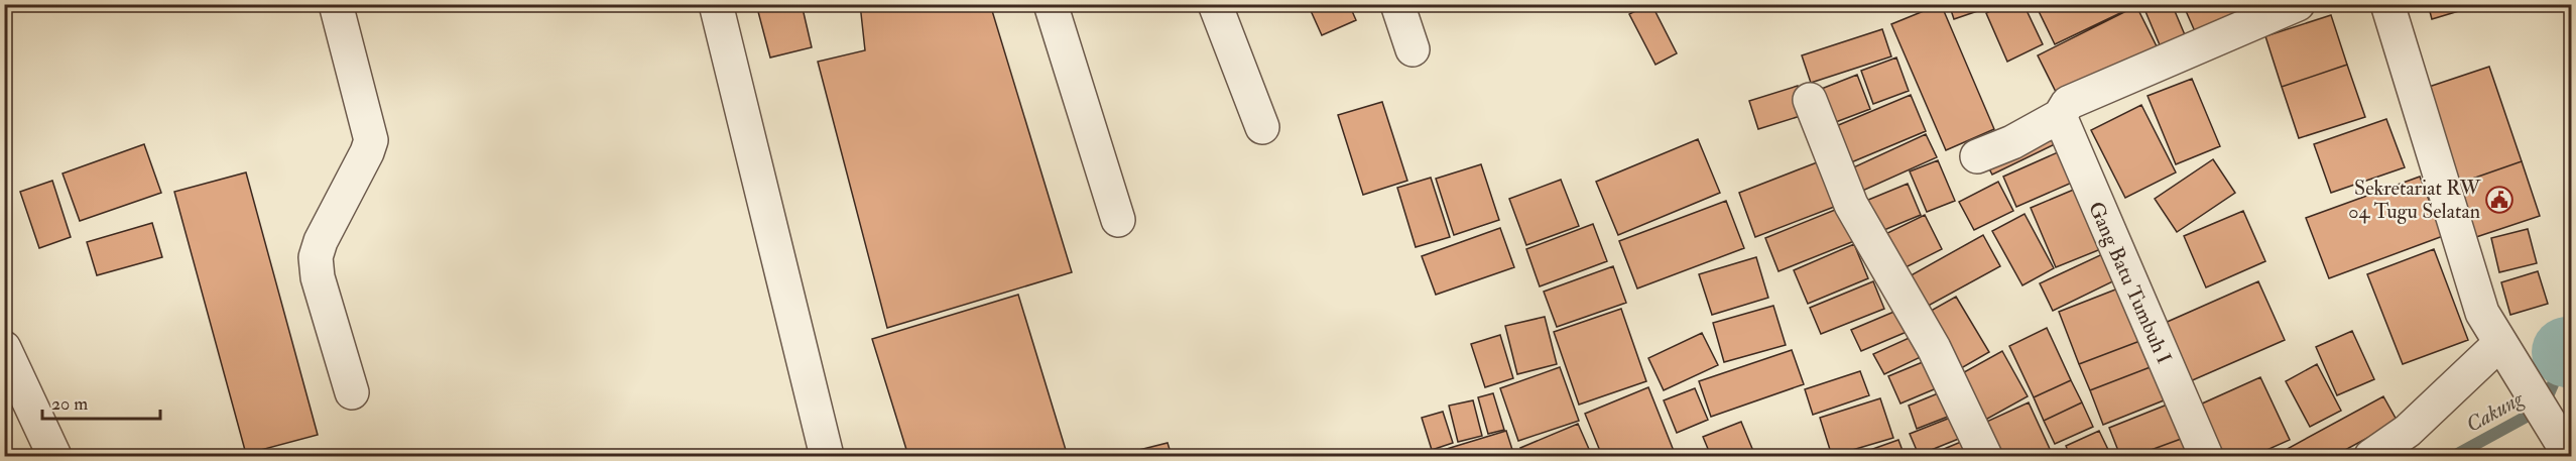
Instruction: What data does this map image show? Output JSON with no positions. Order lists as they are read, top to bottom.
{
  "streets": {
    "street": ["Gang Batu Tumbuh I"]
  },
  "water": ["Cakung"],
  "places": {
    "public building": ["Sekretariat RW 04 Tugu Selatan"]
  },
  "scale_bar": "20 m"
}
